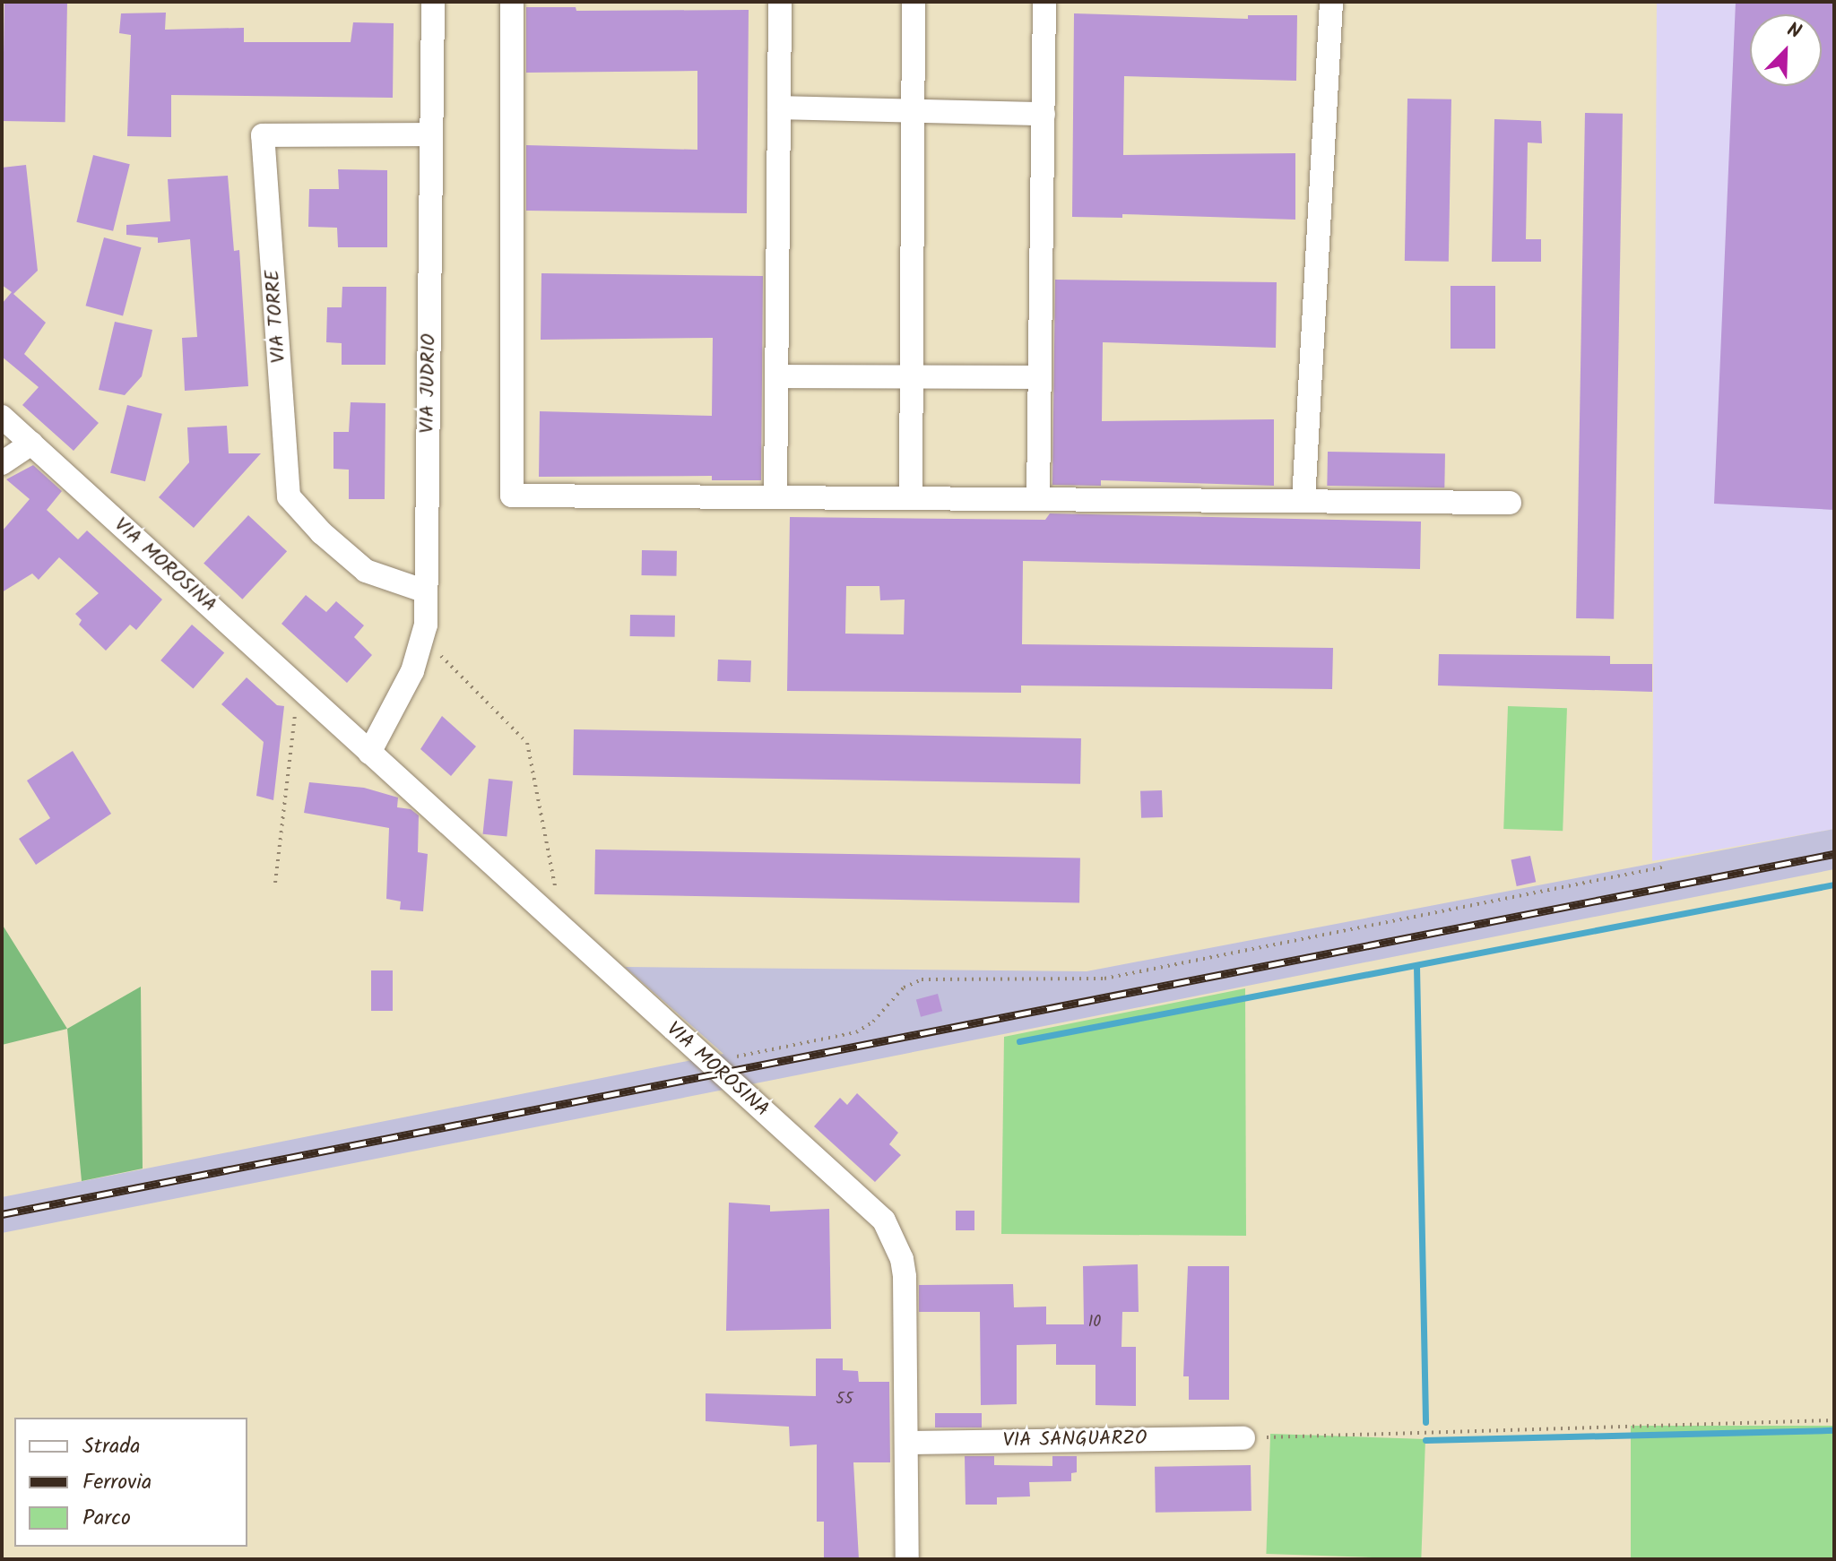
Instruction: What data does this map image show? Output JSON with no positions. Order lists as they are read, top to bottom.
{
  "streets": {
    "street": [
      "VIA TORRE",
      "VIA JUDRIO",
      "VIA MOROSINA",
      "VIA SANGUARZO"
    ]
  },
  "crossings": [
    ["VIA TORRE", "VIA JUDRIO"],
    ["VIA JUDRIO", "VIA MOROSINA"],
    ["VIA MOROSINA", "VIA SANGUARZO"]
  ],
  "house_numbers": ["10", "55"],
  "legend": ["Strada", "Ferrovia", "Parco"],
  "north": "top right"
}
